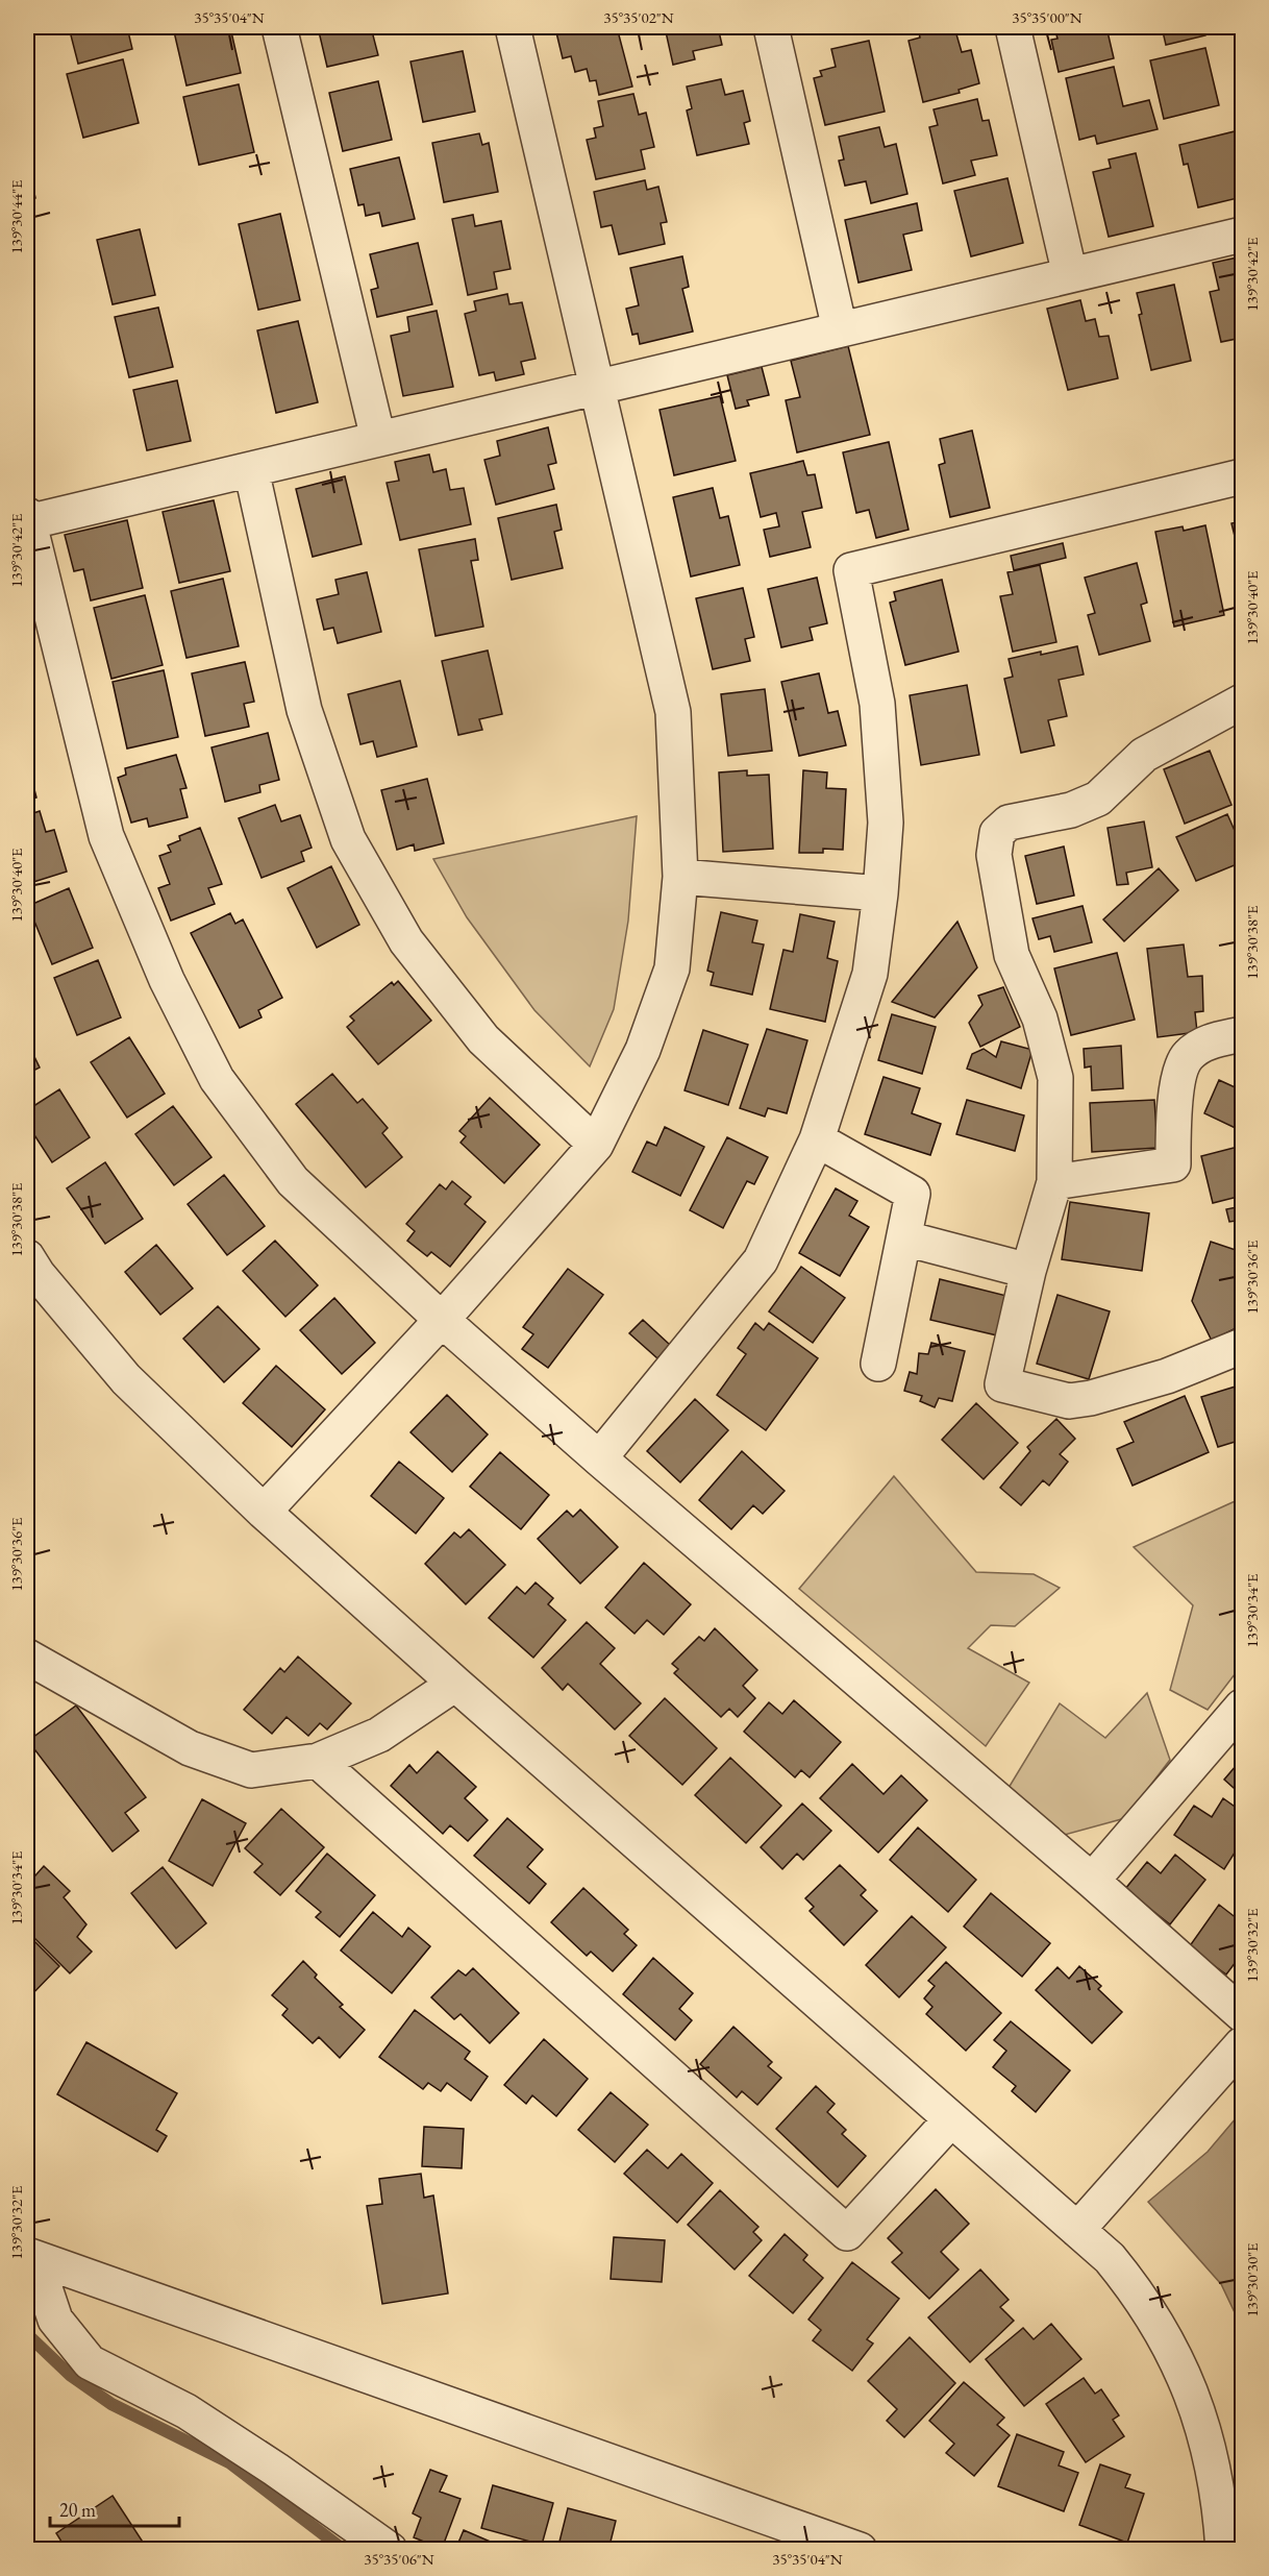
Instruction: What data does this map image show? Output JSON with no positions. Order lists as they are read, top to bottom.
{
  "scale_bar": "20 m",
  "coordinates": [
    "35°35'04\"N",
    "35°35'02\"N",
    "35°35'00\"N",
    "139°30'44\"E",
    "139°30'42\"E",
    "139°30'40\"E",
    "139°30'38\"E",
    "139°30'36\"E",
    "139°30'34\"E",
    "139°30'32\"E",
    "139°30'30\"E",
    "35°35'06\"N"
  ]
}
